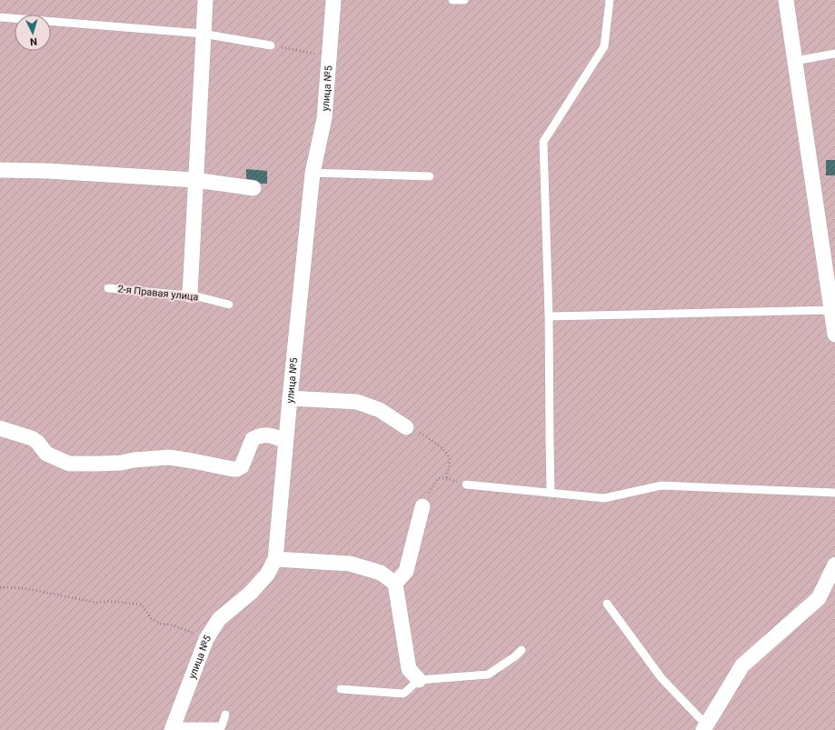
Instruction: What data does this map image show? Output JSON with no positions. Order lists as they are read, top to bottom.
{
  "streets": {
    "street": ["улица №5"],
    "lane": ["2-я Правая улица"]
  },
  "north": "bottom"
}
